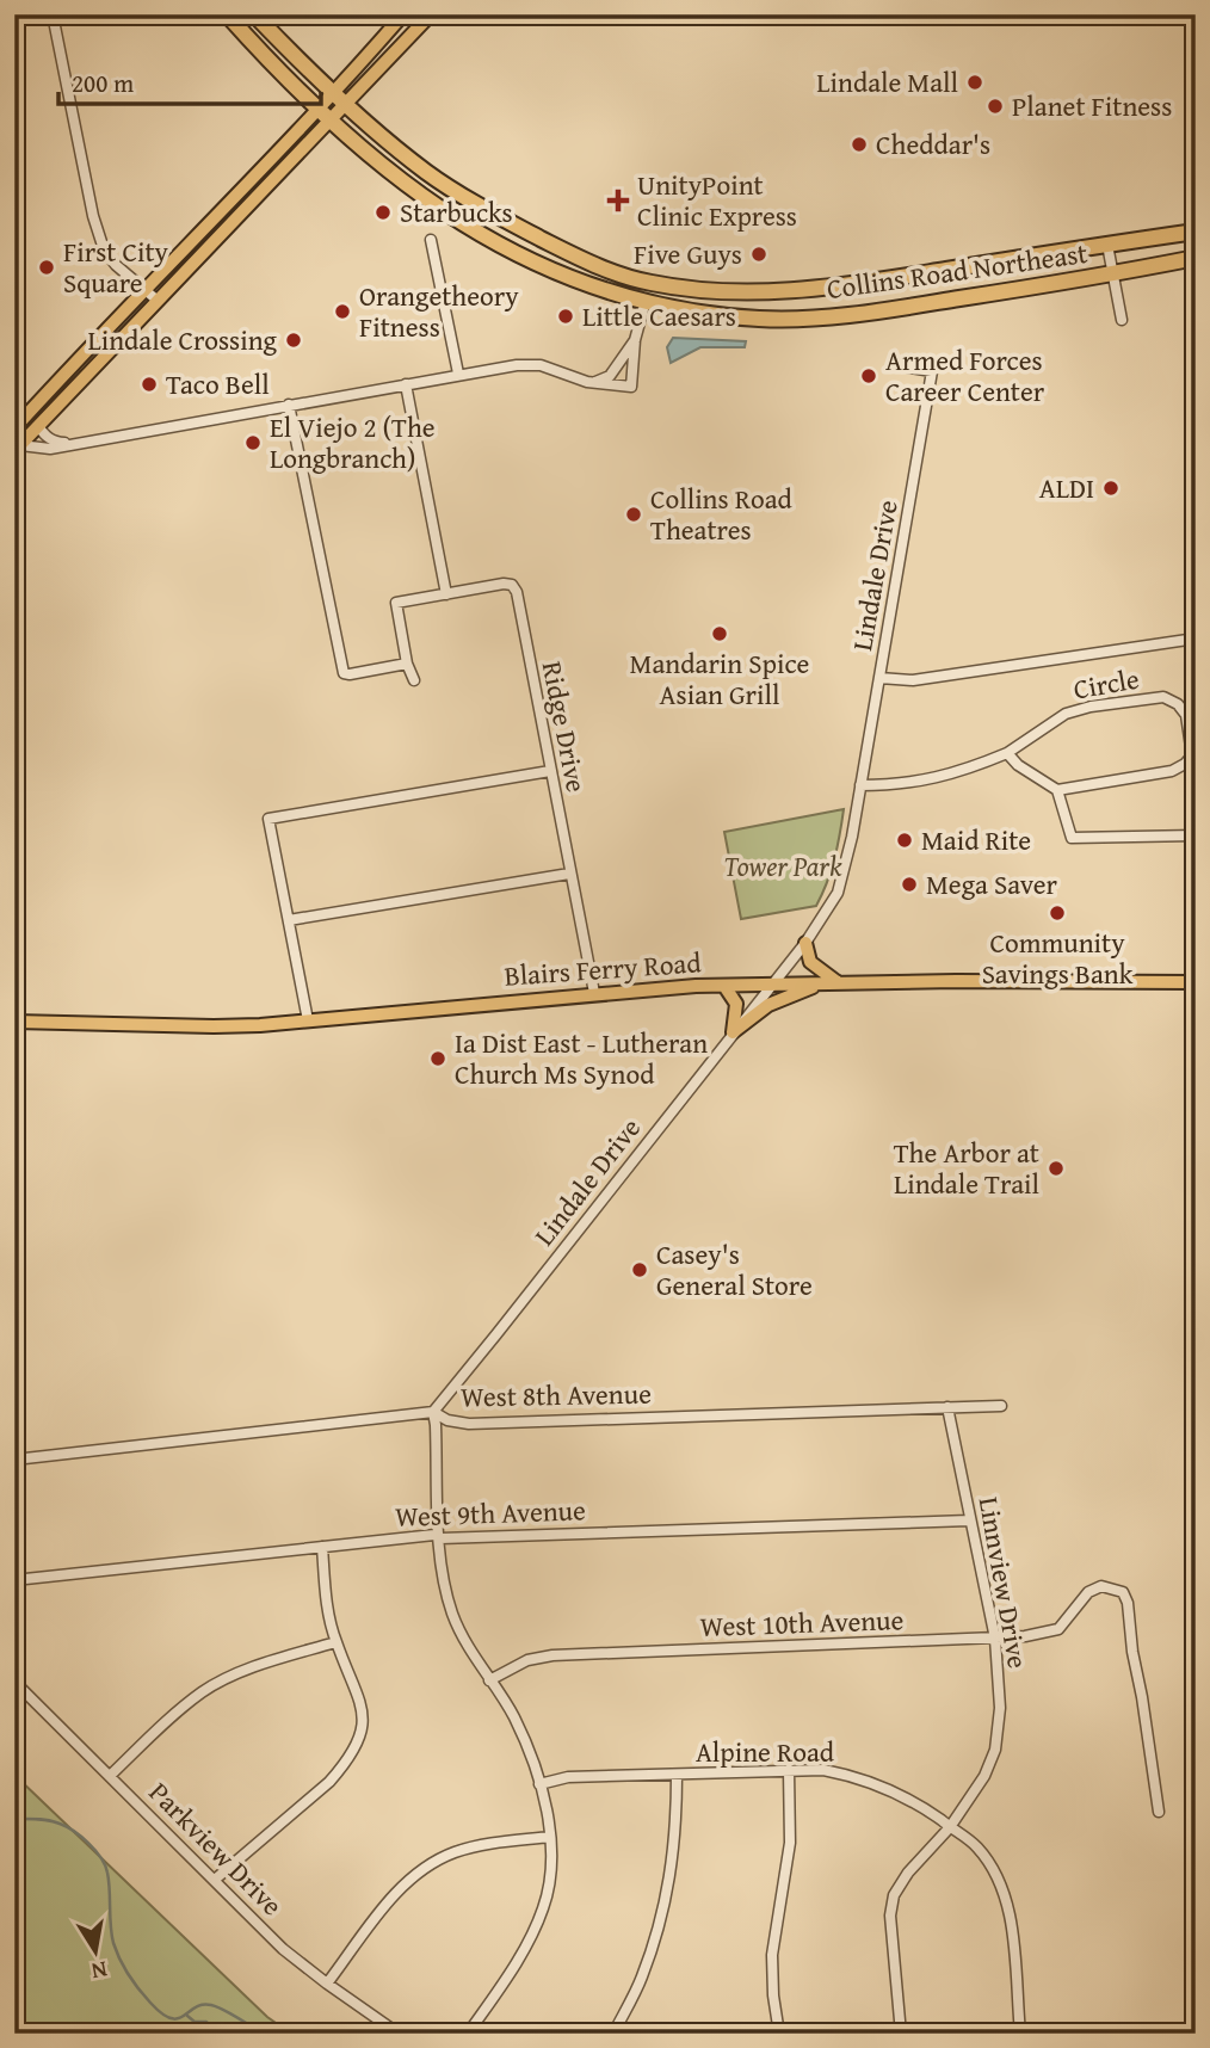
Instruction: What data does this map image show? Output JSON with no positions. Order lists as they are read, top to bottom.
{
  "streets": {
    "highway": ["Collins Road Northeast"],
    "main road": ["Blairs Ferry Road"],
    "street": [
      "Lindale Drive",
      "Circle",
      "Ridge Drive",
      "West 8th Avenue",
      "West 9th Avenue",
      "Linnview Drive",
      "West 10th Avenue",
      "Alpine Road",
      "Parkview Drive"
    ]
  },
  "crossings": [
    ["Lindale Drive", "Blairs Ferry Road"],
    ["Lindale Drive", "West 8th Avenue"],
    ["Ridge Drive", "Blairs Ferry Road"],
    ["West 8th Avenue", "Linnview Drive"],
    ["West 9th Avenue", "Linnview Drive"],
    ["Linnview Drive", "West 10th Avenue"],
    ["Linnview Drive", "Alpine Road"]
  ],
  "parks": ["Tower Park"],
  "places": {
    "other": [
      "Lindale Mall",
      "Planet Fitness",
      "Cheddar's",
      "Starbucks",
      "Five Guys",
      "First City Square",
      "Orangetheory Fitness",
      "Little Caesars",
      "Lindale Crossing",
      "Armed Forces Career Center",
      "Taco Bell",
      "El Viejo 2 (The Longbranch)",
      "ALDI",
      "Collins Road Theatres",
      "Mandarin Spice Asian Grill",
      "Maid Rite",
      "Mega Saver",
      "Community Savings Bank",
      "Ia Dist East - Lutheran Church Ms Synod",
      "The Arbor at Lindale Trail",
      "Casey's General Store"
    ],
    "health": ["UnityPoint Clinic Express"]
  },
  "scale_bar": "200 m",
  "north": "bottom"
}
